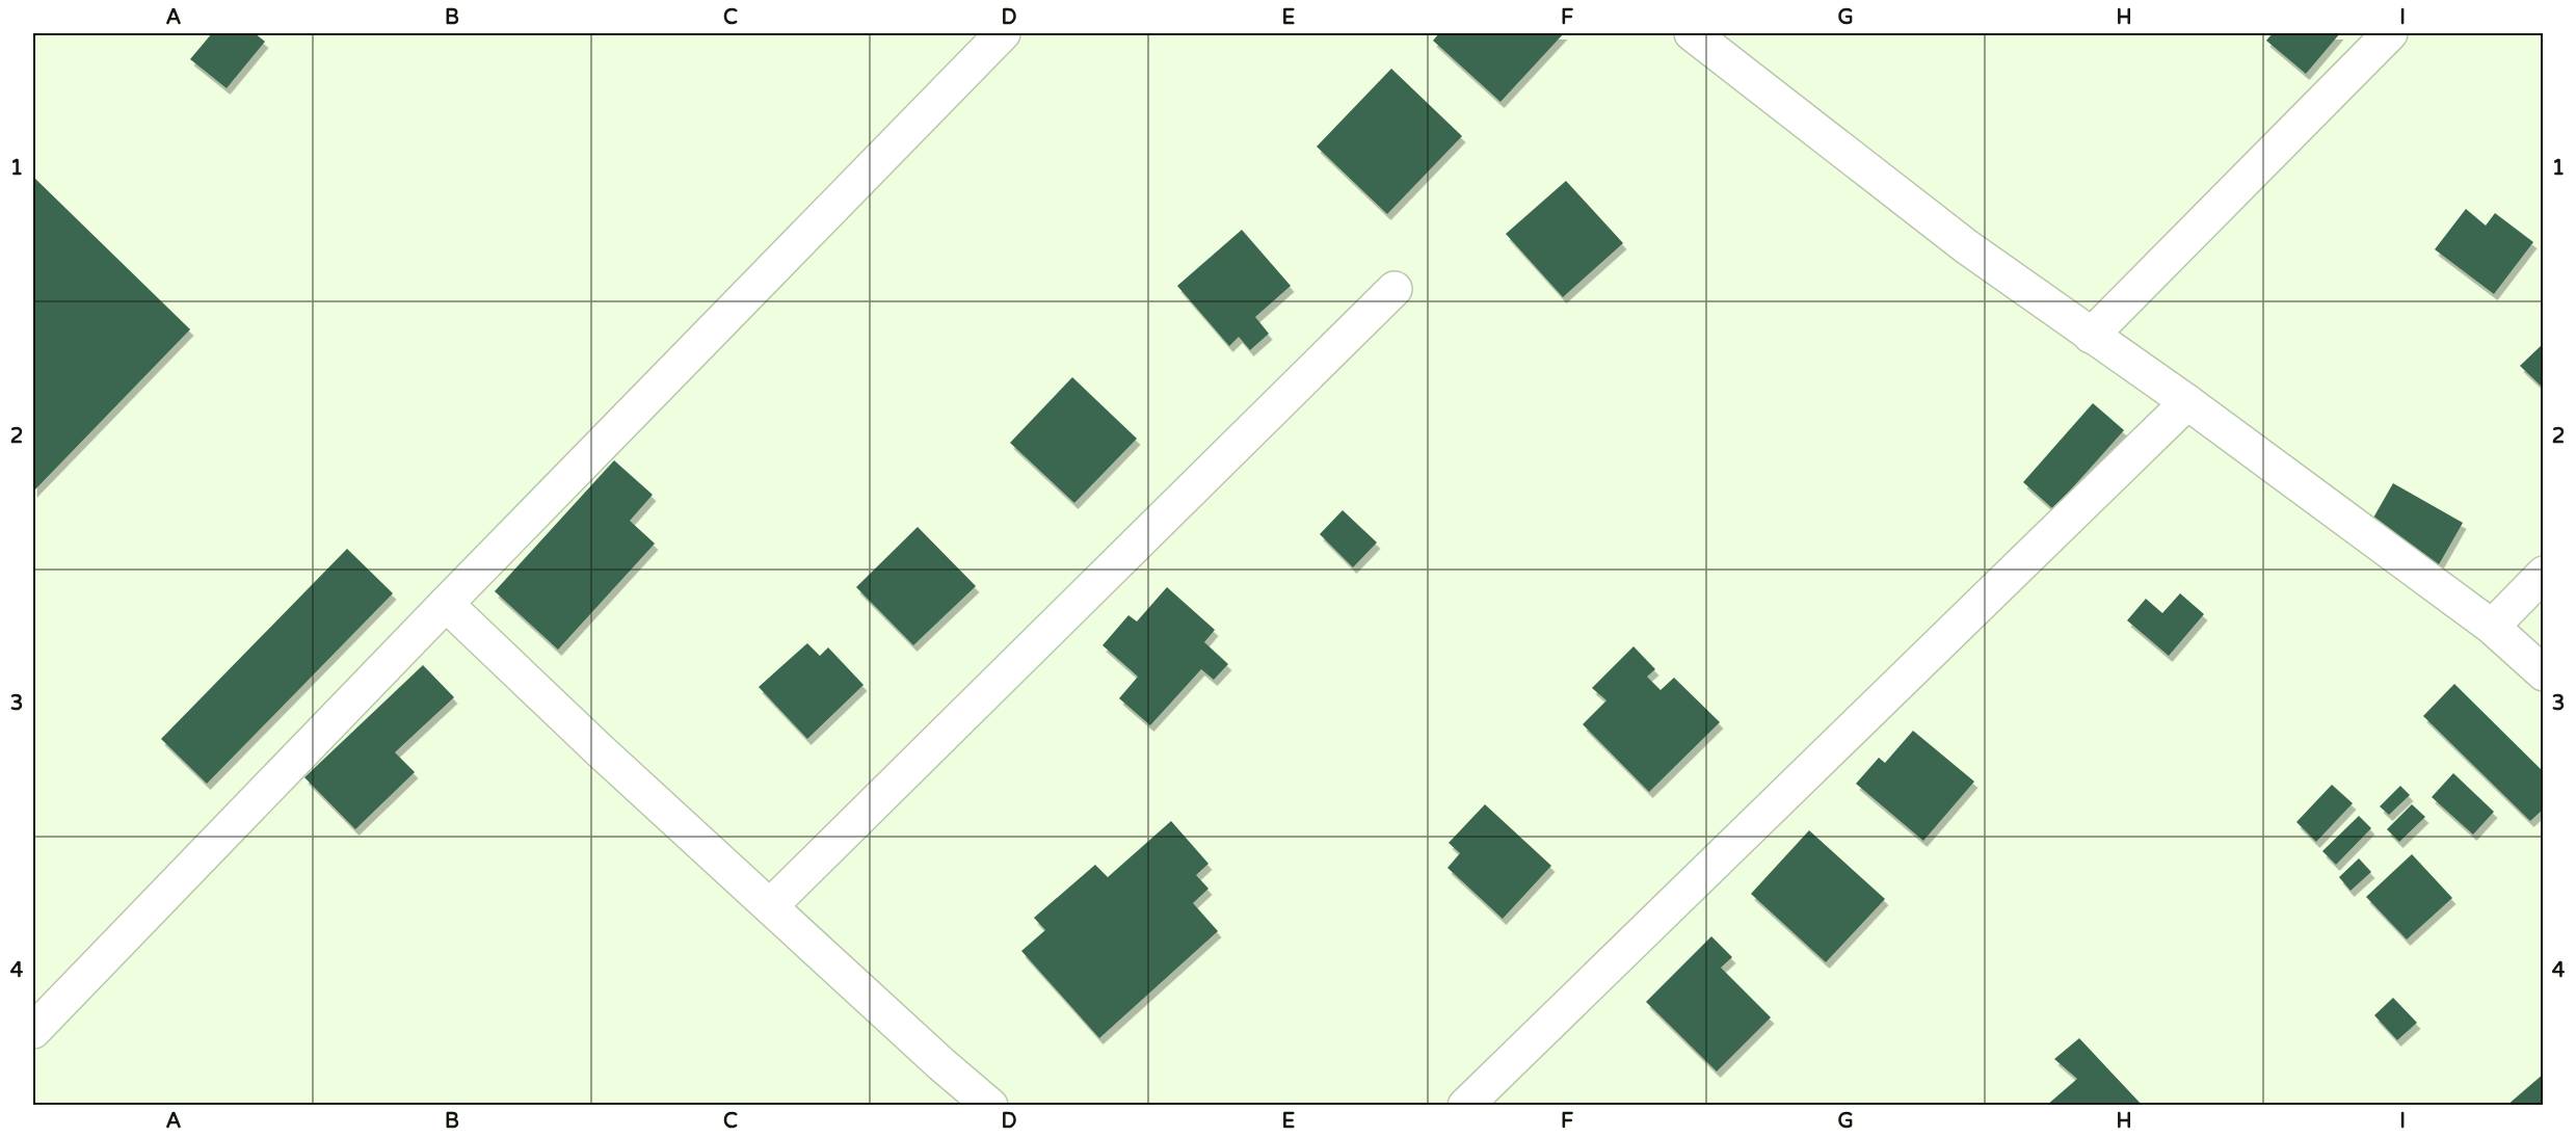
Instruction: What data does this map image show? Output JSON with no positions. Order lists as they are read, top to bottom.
{
  "grid": {
    "columns": [
      "A",
      "B",
      "C",
      "D",
      "E",
      "F",
      "G",
      "H",
      "I"
    ],
    "rows": [
      "1",
      "2",
      "3",
      "4"
    ]
  }
}
